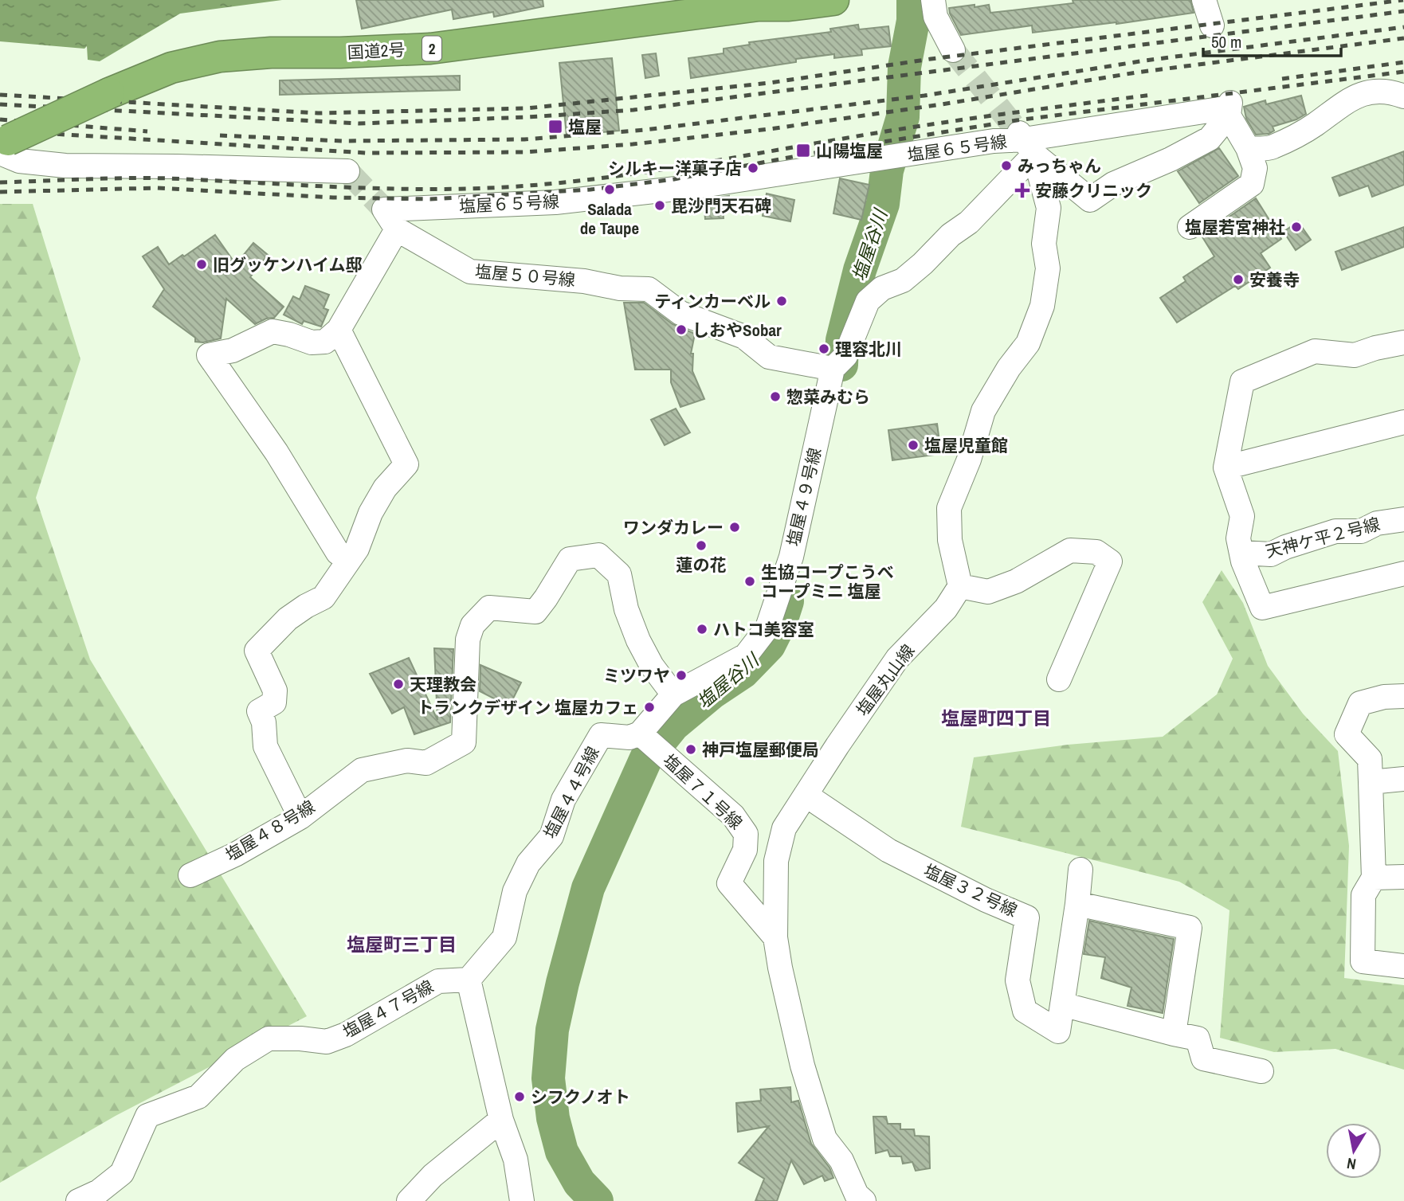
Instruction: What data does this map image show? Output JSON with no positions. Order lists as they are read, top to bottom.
{
  "streets": {
    "highway": ["2", "国道2号"],
    "street": [
      "塩屋６５号線",
      "塩屋５０号線",
      "塩屋４９号線",
      "天神ケ平２号線",
      "塩屋丸山線",
      "塩屋７１号線",
      "塩屋４４号線",
      "塩屋４８号線",
      "塩屋３２号線",
      "塩屋４７号線"
    ]
  },
  "crossings": [
    ["塩屋６５号線", "塩屋５０号線"],
    ["塩屋６５号線", "塩屋４９号線"],
    ["塩屋５０号線", "塩屋４９号線"],
    ["塩屋４９号線", "塩屋４８号線"],
    ["塩屋丸山線", "塩屋７１号線"],
    ["塩屋丸山線", "塩屋３２号線"],
    ["塩屋７１号線", "塩屋４４号線"],
    ["塩屋４４号線", "塩屋４７号線"]
  ],
  "districts": ["塩屋町四丁目", "塩屋町三丁目"],
  "water": ["塩屋谷川"],
  "places": {
    "transit": ["塩屋", "山陽塩屋"],
    "other": [
      "みっちゃん",
      "シルキー洋菓子店",
      "Salada de Taupe",
      "毘沙門天石碑",
      "塩屋若宮神社",
      "旧グッケンハイム邸",
      "安養寺",
      "ティンカーベル",
      "しおやSobar",
      "理容北川",
      "惣菜みむら",
      "塩屋児童館",
      "ワンダカレー",
      "蓮の花",
      "生協コープこうべ コープミニ 塩屋",
      "ハトコ美容室",
      "ミツワヤ",
      "天理教会",
      "トランクデザイン 塩屋カフェ",
      "神戸塩屋郵便局",
      "シフクノオト"
    ],
    "health": ["安藤クリニック"]
  },
  "scale_bar": "50 m",
  "north": "bottom"
}
